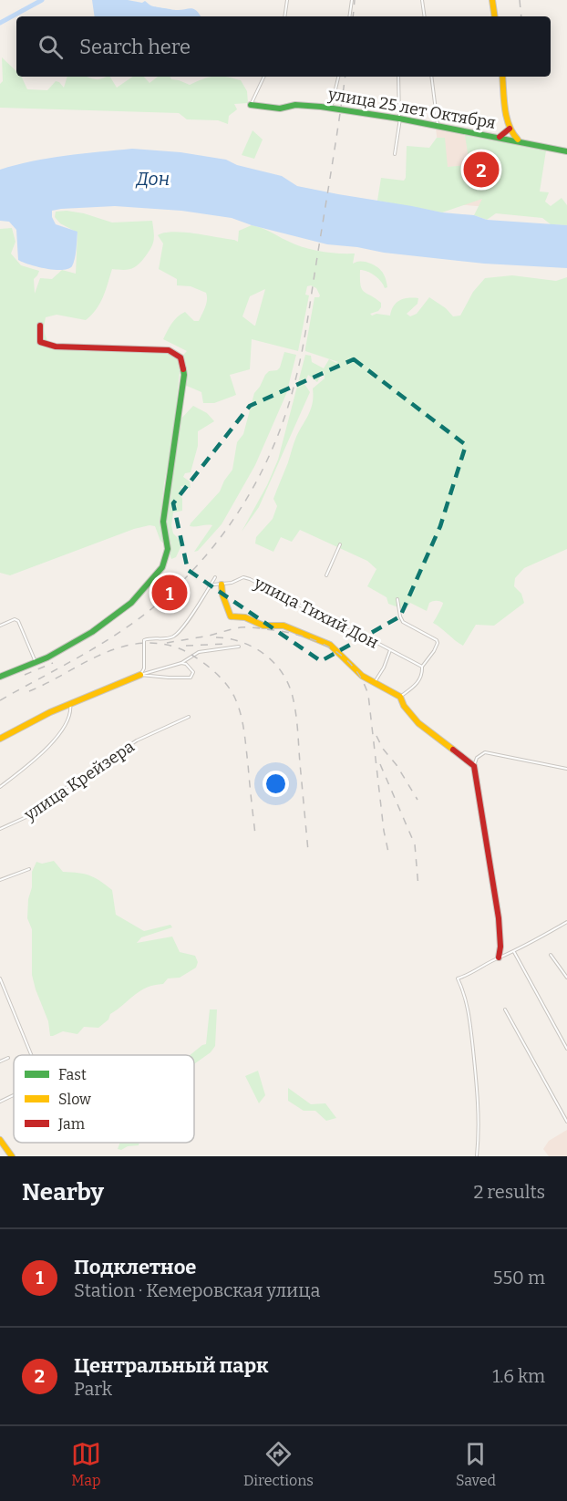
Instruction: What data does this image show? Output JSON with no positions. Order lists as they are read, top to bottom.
{
  "streets": {
    "street": ["улица 25 лет Октября", "улица Тихий Дон", "улица Крейзера"]
  },
  "water": ["Дон"],
  "legend": ["Fast", "Slow", "Jam"],
  "page": {
    "search": "Search here",
    "pins": ["2", "1"],
    "heading": ["Nearby", "2 results"],
    "list": [
      {
        "mark": "1",
        "name": "Подклетное",
        "note": "Station · Кемеровская улица",
        "value": "550 m"
      },
      {
        "mark": "2",
        "name": "Центральный парк",
        "note": "Park",
        "value": "1.6 km"
      }
    ],
    "nav": ["Map", "Directions", "Saved"]
  }
}
